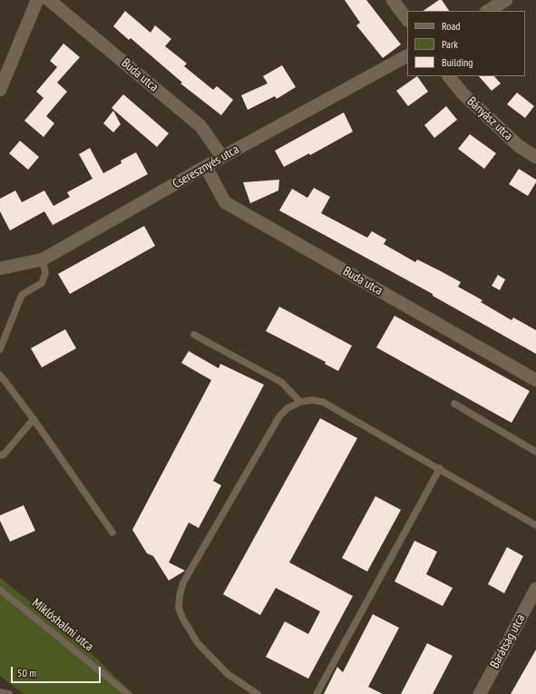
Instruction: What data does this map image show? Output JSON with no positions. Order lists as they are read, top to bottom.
{
  "streets": {
    "street": [
      "Buda utca",
      "Bányász utca",
      "Cseresznyés utca",
      "Barátság utca"
    ],
    "lane": ["Miklóshalmi utca"]
  },
  "crossings": [
    ["Buda utca", "Cseresznyés utca"]
  ],
  "legend": ["Road", "Park", "Building"],
  "scale_bar": "50 m"
}
